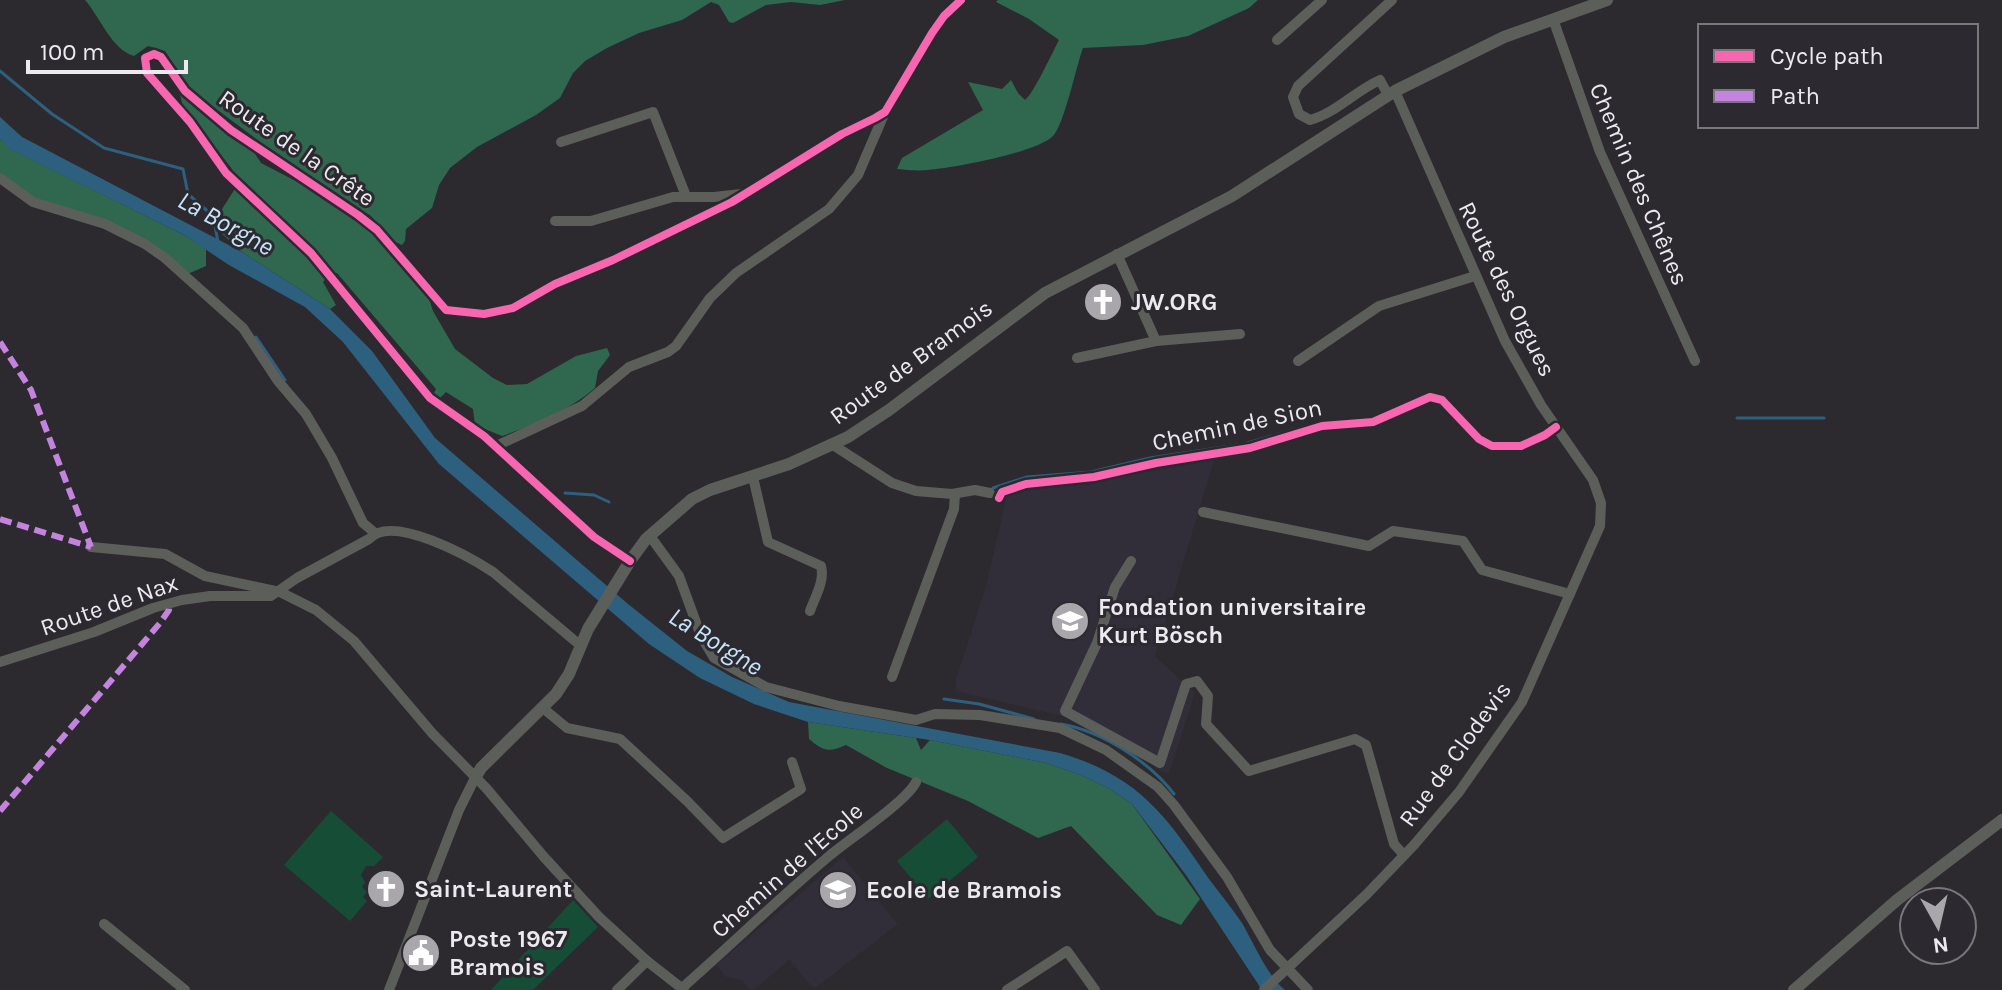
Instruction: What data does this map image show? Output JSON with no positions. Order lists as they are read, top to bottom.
{
  "streets": {
    "street": [
      "Route de la Crête",
      "Chemin des Chênes",
      "Route des Orgues",
      "Route de Bramois",
      "Route de Nax",
      "Rue de Clodevis",
      "Chemin de l'Ecole"
    ],
    "cycle path": ["Chemin de Sion"]
  },
  "crossings": [
    ["Route de la Crête", "Route de Bramois"],
    ["Chemin des Chênes", "Route de Bramois"],
    ["Route des Orgues", "Route de Bramois"],
    ["Route des Orgues", "Rue de Clodevis"]
  ],
  "water": ["La Borgne"],
  "places": {
    "church": ["JW.ORG", "Saint-Laurent"],
    "school or university": ["Fondation universitaire Kurt Bösch", "Ecole de Bramois"],
    "public building": ["Poste 1967 Bramois"]
  },
  "legend": ["Cycle path", "Path"],
  "scale_bar": "100 m",
  "north": "bottom"
}
